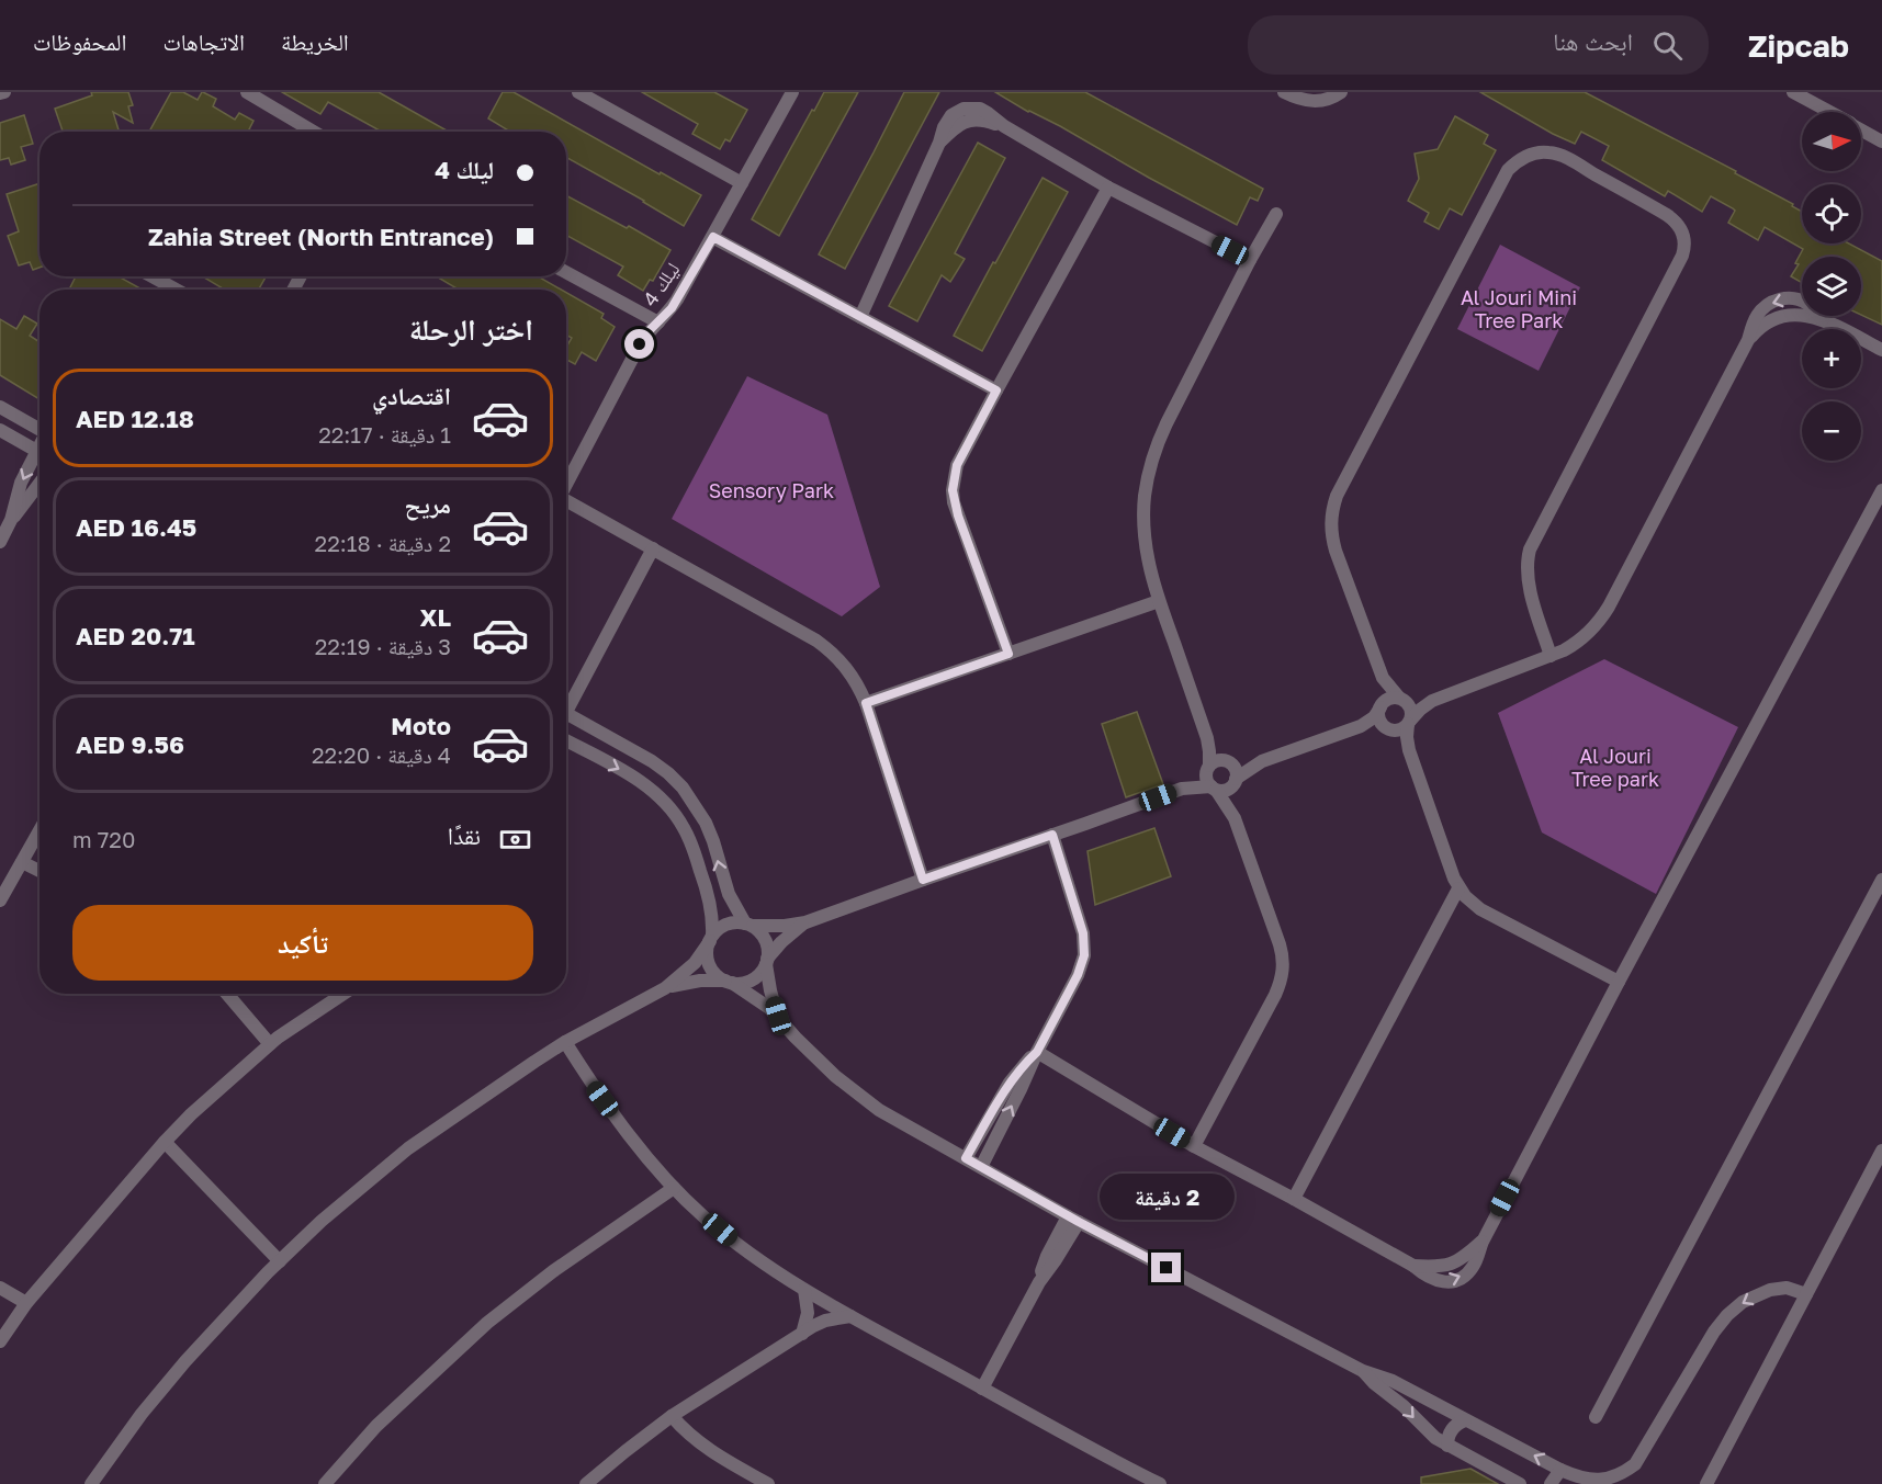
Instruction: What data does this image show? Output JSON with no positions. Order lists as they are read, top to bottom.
{
  "streets": {
    "street": ["ليلك 4"]
  },
  "parks": ["Al Jouri Mini Tree Park", "Sensory Park", "Al Jouri Tree park"],
  "north": "right",
  "page": {
    "header": "Zipcab",
    "search": "ابحث هنا",
    "nav": ["الخريطة", "الاتجاهات", "المحفوظات"],
    "map_buttons": ["+", "−"],
    "banner": ["ليلك 4", "Zahia Street (North Entrance)"],
    "heading": "اختر الرحلة",
    "list": [
      {
        "name": "اقتصادي",
        "note": "1 دقيقة · 22:17",
        "value": "AED 12.18"
      },
      {
        "name": "مريح",
        "note": "2 دقيقة · 22:18",
        "value": "AED 16.45"
      },
      {
        "name": "XL",
        "note": "3 دقيقة · 22:19",
        "value": "AED 20.71"
      },
      {
        "name": "Moto",
        "note": "4 دقيقة · 22:20",
        "value": "AED 9.56"
      }
    ],
    "pay": ["نقدًا", "720 m"],
    "buttons": "تأكيد",
    "bubble": "2 دقيقة"
  }
}
